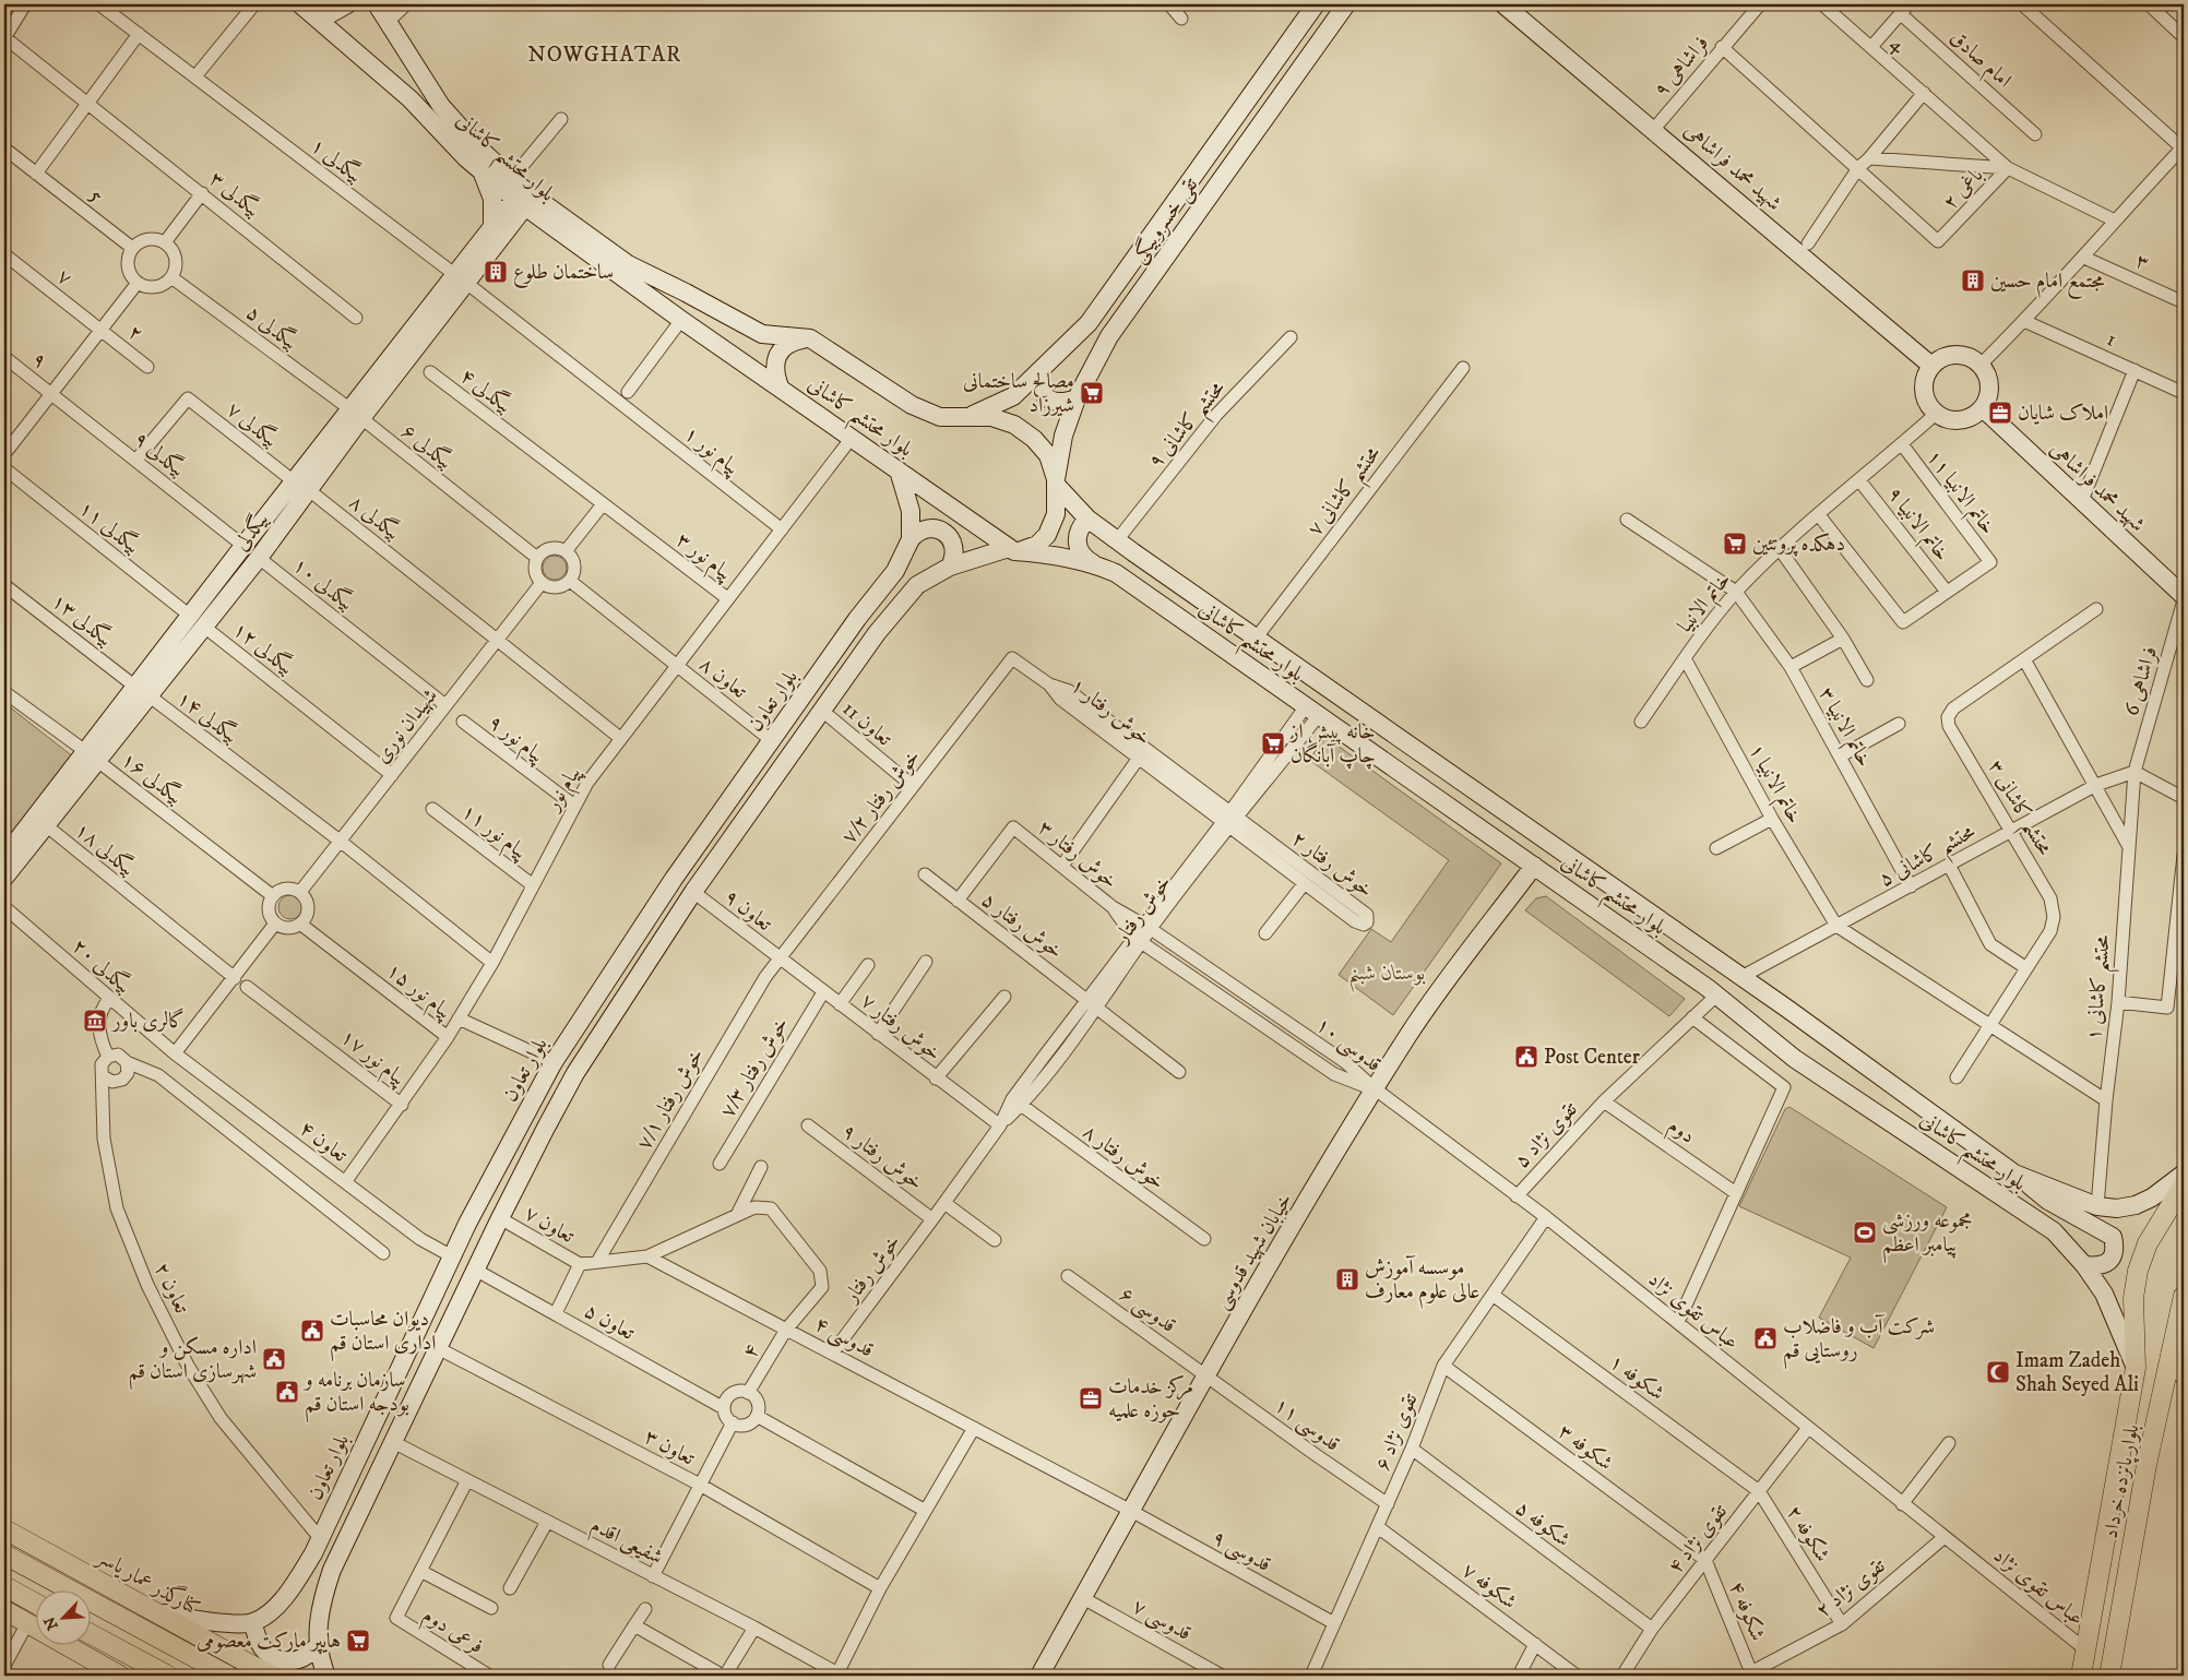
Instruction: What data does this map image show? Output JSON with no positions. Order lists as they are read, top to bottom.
{
  "streets": {
    "main road": [
      "بلوار محتشم کاشانی",
      "شهید محمد فراشاهی",
      "تقی خسروبیگی",
      "بیگدلی",
      "بلوار تعاون",
      "خیابان شهید قدوسی",
      "بلوار پانزده خرداد",
      "کنارگذر عمار یاسر"
    ],
    "street": [
      "4",
      "امام صادق",
      "فراشاهی ۹",
      "بیگدلی ۱",
      "باغی ۲",
      "بیگدلی ۳",
      "5",
      "۳",
      "۷",
      "بیگدلی ۵",
      "۲",
      "1",
      "۹",
      "بیگدلی ۴",
      "بیگدلی ۷",
      "محتشم کاشانی ۹",
      "بیگدلی ۶",
      "پیام نور ۱",
      "بیگدلی ۹",
      "محتشم کاشانی ۷",
      "خاتم الانبیا ۱۱",
      "بیگدلی ۸",
      "خاتم الانبیا ۹",
      "بیگدلی ۱۱",
      "پیام نور ۳",
      "بیگدلی ۱۰",
      "خاتم الانبیا",
      "بیگدلی ۱۳",
      "بیگدلی ۱۲",
      "تعاون ۸",
      "فراشاهی 6",
      "خوش رفتار ۱",
      "بیگدلی ۱۴",
      "تعاون 11",
      "شهیدان نوری",
      "خاتم الانبیا ۳",
      "پیام نور ۹",
      "بیگدلی ۱۶",
      "خاتم الانبیا ۱",
      "پیام نور",
      "خوش رفتار ۷/۲",
      "محتشم کاشانی ۳",
      "پیام نور ۱۱",
      "بیگدلی ۱۸",
      "خوش رفتار ۳",
      "محتشم کاشانی ۵",
      "خوش رفتار ۲",
      "خوش رفتار",
      "تعاون ۹",
      "خوش رفتار ۵",
      "بیگدلی ۲۰",
      "محتشم کاشانی ۱",
      "پیام نور ۱۵",
      "خوش رفتار ۷",
      "قدوسی ۱۰",
      "پیام نور ۱۷",
      "خوش رفتار ۷/۳",
      "خوش رفتار ۷/۱",
      "دوم",
      "تقوی نژاد ۵",
      "تعاون ۴",
      "خوش رفتار ۹",
      "خوش رفتار ۸",
      "تعاون ۷",
      "تعاون ۲",
      "قدوسی ۶",
      "عباس تقوی نژاد",
      "تعاون ۵",
      "قدوسی ۴",
      "۴",
      "شکوفه ۱",
      "قدوسی ۱۱",
      "تقوی نژاد ۶",
      "تعاون ۳",
      "شکوفه ۳",
      "شکوفه ۵",
      "شکوفه ۲",
      "تقوی نژاد ۴",
      "شفیعی اقدم",
      "قدوسی ۹",
      "شکوفه ۷",
      "تقوی نژاد ۲",
      "شکوفه ۴",
      "قدوسی ۷",
      "فرعی دوم"
    ]
  },
  "crossings": [
    ["4", "باغی ۲"],
    ["فراشاهی ۹", "شهید محمد فراشاهی"],
    ["بلوار محتشم کاشانی", "تقی خسروبیگی"],
    ["بلوار محتشم کاشانی", "محتشم کاشانی ۹"],
    ["بلوار محتشم کاشانی", "محتشم کاشانی ۷"],
    ["بلوار محتشم کاشانی", "بیگدلی"],
    ["بلوار محتشم کاشانی", "بلوار تعاون"],
    ["بلوار محتشم کاشانی", "پیام نور"],
    ["بلوار محتشم کاشانی", "محتشم کاشانی ۵"],
    ["بلوار محتشم کاشانی", "خوش رفتار"],
    ["بلوار محتشم کاشانی", "محتشم کاشانی ۱"],
    ["بلوار محتشم کاشانی", "تقوی نژاد ۵"],
    ["بلوار محتشم کاشانی", "خیابان شهید قدوسی"],
    ["بلوار محتشم کاشانی", "بلوار پانزده خرداد"],
    ["بیگدلی ۱", "پیام نور ۱"],
    ["بیگدلی ۱", "بیگدلی"],
    ["شهید محمد فراشاهی", "خاتم الانبیا"],
    ["5", "بیگدلی ۵"],
    ["۷", "۲"],
    ["بیگدلی ۵", "بیگدلی ۶"],
    ["بیگدلی ۵", "بیگدلی"],
    ["۹", "بیگدلی ۹"],
    ["بیگدلی ۴", "پیام نور ۳"],
    ["بیگدلی ۷", "بیگدلی ۹"],
    ["بیگدلی ۷", "بیگدلی ۸"],
    ["بیگدلی ۷", "بیگدلی"],
    ["بیگدلی ۶", "بیگدلی"],
    ["بیگدلی ۶", "تعاون ۸"],
    ["بیگدلی ۶", "شهیدان نوری"],
    ["پیام نور ۱", "پیام نور"],
    ["بیگدلی ۹", "بیگدلی"],
    ["خاتم الانبیا ۱۱", "خاتم الانبیا ۹"],
    ["خاتم الانبیا ۱۱", "خاتم الانبیا"],
    ["بیگدلی ۸", "بیگدلی"],
    ["بیگدلی ۸", "شهیدان نوری"],
    ["بیگدلی ۸", "پیام نور"],
    ["خاتم الانبیا ۹", "خاتم الانبیا"],
    ["بیگدلی ۱۱", "بیگدلی"],
    ["بیگدلی ۱۱", "بیگدلی ۱۲"],
    ["بیگدلی", "بیگدلی ۱۰"],
    ["بیگدلی", "بیگدلی ۱۳"],
    ["بیگدلی", "بیگدلی ۱۲"],
    ["بیگدلی", "بیگدلی ۱۴"],
    ["بیگدلی", "بیگدلی ۱۶"],
    ["بیگدلی", "بیگدلی ۱۸"],
    ["پیام نور ۳", "پیام نور"],
    ["بیگدلی ۱۰", "شهیدان نوری"],
    ["خاتم الانبیا", "خاتم الانبیا ۳"],
    ["خاتم الانبیا", "خاتم الانبیا ۱"],
    ["بیگدلی ۱۳", "بیگدلی ۱۴"],
    ["بیگدلی ۱۲", "شهیدان نوری"],
    ["تعاون ۸", "بلوار تعاون"],
    ["تعاون ۸", "شهیدان نوری"],
    ["تعاون ۸", "پیام نور"],
    ["فراشاهی 6", "محتشم کاشانی ۵"],
    ["فراشاهی 6", "محتشم کاشانی ۱"],
    ["بلوار تعاون", "تعاون ۴"],
    ["بلوار تعاون", "تعاون ۲"],
    ["خوش رفتار ۱", "خوش رفتار ۷/۲"],
    ["خوش رفتار ۱", "خوش رفتار ۲"],
    ["خوش رفتار ۱", "خوش رفتار"],
    ["بیگدلی ۱۴", "شهیدان نوری"],
    ["بیگدلی ۱۴", "پیام نور"],
    ["تعاون 11", "خوش رفتار ۷/۲"],
    ["شهیدان نوری", "بیگدلی ۱۶"],
    ["شهیدان نوری", "پیام نور ۱۵"],
    ["خاتم الانبیا ۳", "محتشم کاشانی ۵"],
    ["پیام نور ۹", "پیام نور"],
    ["بیگدلی ۱۶", "پیام نور ۱۵"],
    ["خاتم الانبیا ۱", "محتشم کاشانی ۵"],
    ["پیام نور", "پیام نور ۱۱"],
    ["پیام نور", "پیام نور ۱۵"],
    ["پیام نور", "پیام نور ۱۷"],
    ["پیام نور", "تعاون ۴"],
    ["خوش رفتار ۷/۲", "تعاون ۹"],
    ["خوش رفتار ۷/۲", "خوش رفتار ۷"],
    ["خوش رفتار ۷/۲", "خوش رفتار ۷/۱"],
    ["محتشم کاشانی ۳", "محتشم کاشانی ۵"],
    ["خوش رفتار ۳", "خوش رفتار ۵"],
    ["خوش رفتار ۳", "قدوسی ۱۰"],
    ["محتشم کاشانی ۵", "محتشم کاشانی ۱"],
    ["خوش رفتار ۲", "خوش رفتار"],
    ["خوش رفتار", "خوش رفتار ۵"],
    ["خوش رفتار", "خوش رفتار ۷"],
    ["خوش رفتار", "قدوسی ۱۰"],
    ["خوش رفتار", "خوش رفتار ۹"],
    ["خوش رفتار", "خوش رفتار ۸"],
    ["خوش رفتار", "قدوسی ۴"],
    ["تعاون ۹", "خوش رفتار ۷"],
    ["تعاون ۹", "خوش رفتار ۷/۱"],
    ["بیگدلی ۲۰", "تعاون ۴"],
    ["خوش رفتار ۷", "خوش رفتار ۷/۳"],
    ["خوش رفتار ۷", "خوش رفتار ۷/۱"],
    ["قدوسی ۱۰", "خیابان شهید قدوسی"],
    ["قدوسی ۱۰", "عباس تقوی نژاد"],
    ["دوم", "تقوی نژاد ۵"],
    ["تقوی نژاد ۵", "عباس تقوی نژاد"],
    ["خیابان شهید قدوسی", "قدوسی ۶"],
    ["خیابان شهید قدوسی", "عباس تقوی نژاد"],
    ["خیابان شهید قدوسی", "قدوسی ۴"],
    ["خیابان شهید قدوسی", "قدوسی ۱۱"],
    ["خیابان شهید قدوسی", "قدوسی ۹"],
    ["خیابان شهید قدوسی", "قدوسی ۷"],
    ["قدوسی ۶", "قدوسی ۱۱"],
    ["عباس تقوی نژاد", "تقوی نژاد ۶"],
    ["عباس تقوی نژاد", "بلوار پانزده خرداد"],
    ["عباس تقوی نژاد", "تقوی نژاد ۴"],
    ["عباس تقوی نژاد", "تقوی نژاد ۲"],
    ["تعاون ۵", "۴"],
    ["قدوسی ۴", "۴"],
    ["قدوسی ۴", "قدوسی ۹"],
    ["شکوفه ۱", "تقوی نژاد ۶"],
    ["شکوفه ۱", "شکوفه ۲"],
    ["شکوفه ۱", "تقوی نژاد ۴"],
    ["قدوسی ۱۱", "تقوی نژاد ۶"],
    ["تقوی نژاد ۶", "شکوفه ۳"],
    ["تقوی نژاد ۶", "شکوفه ۵"],
    ["تقوی نژاد ۶", "قدوسی ۹"],
    ["تقوی نژاد ۶", "شکوفه ۷"],
    ["شکوفه ۳", "تقوی نژاد ۴"],
    ["شکوفه ۳", "شکوفه ۴"],
    ["شکوفه ۵", "تقوی نژاد ۴"],
    ["شکوفه ۲", "تقوی نژاد ۴"],
    ["شکوفه ۲", "تقوی نژاد ۲"],
    ["تقوی نژاد ۴", "شکوفه ۴"],
    ["تقوی نژاد ۲", "شکوفه ۴"]
  ],
  "districts": ["NOWGHATAR"],
  "parks": ["بوستان شبنم"],
  "places": {
    "building": ["ساختمان طلوع", "مجتمع امام حسین", "موسسه آموزش عالی علوم معارف"],
    "supermarket": [
      "مصالح ساختمانی شیرزاد",
      "دهکده پروتئین",
      "خانه پیش از چاپ آبانگان",
      "هایپر مارکت معصومی"
    ],
    "office": ["املاک شایان", "مرکز خدمات حوزه علمیه"],
    "museum": ["گالری باور"],
    "public building": [
      "Post Center",
      "دیوان محاسبات اداری استان قم",
      "شرکت آب و فاضلاب روستایی قم",
      "اداره مسکن و شهرسازی استان قم",
      "سازمان برنامه و بودجه استان قم"
    ],
    "sports": ["مجموعه ورزشی پیامبر اعظم"],
    "mosque": ["Imam Zadeh Shah Seyed Ali"]
  },
  "north": "bottom left"
}
